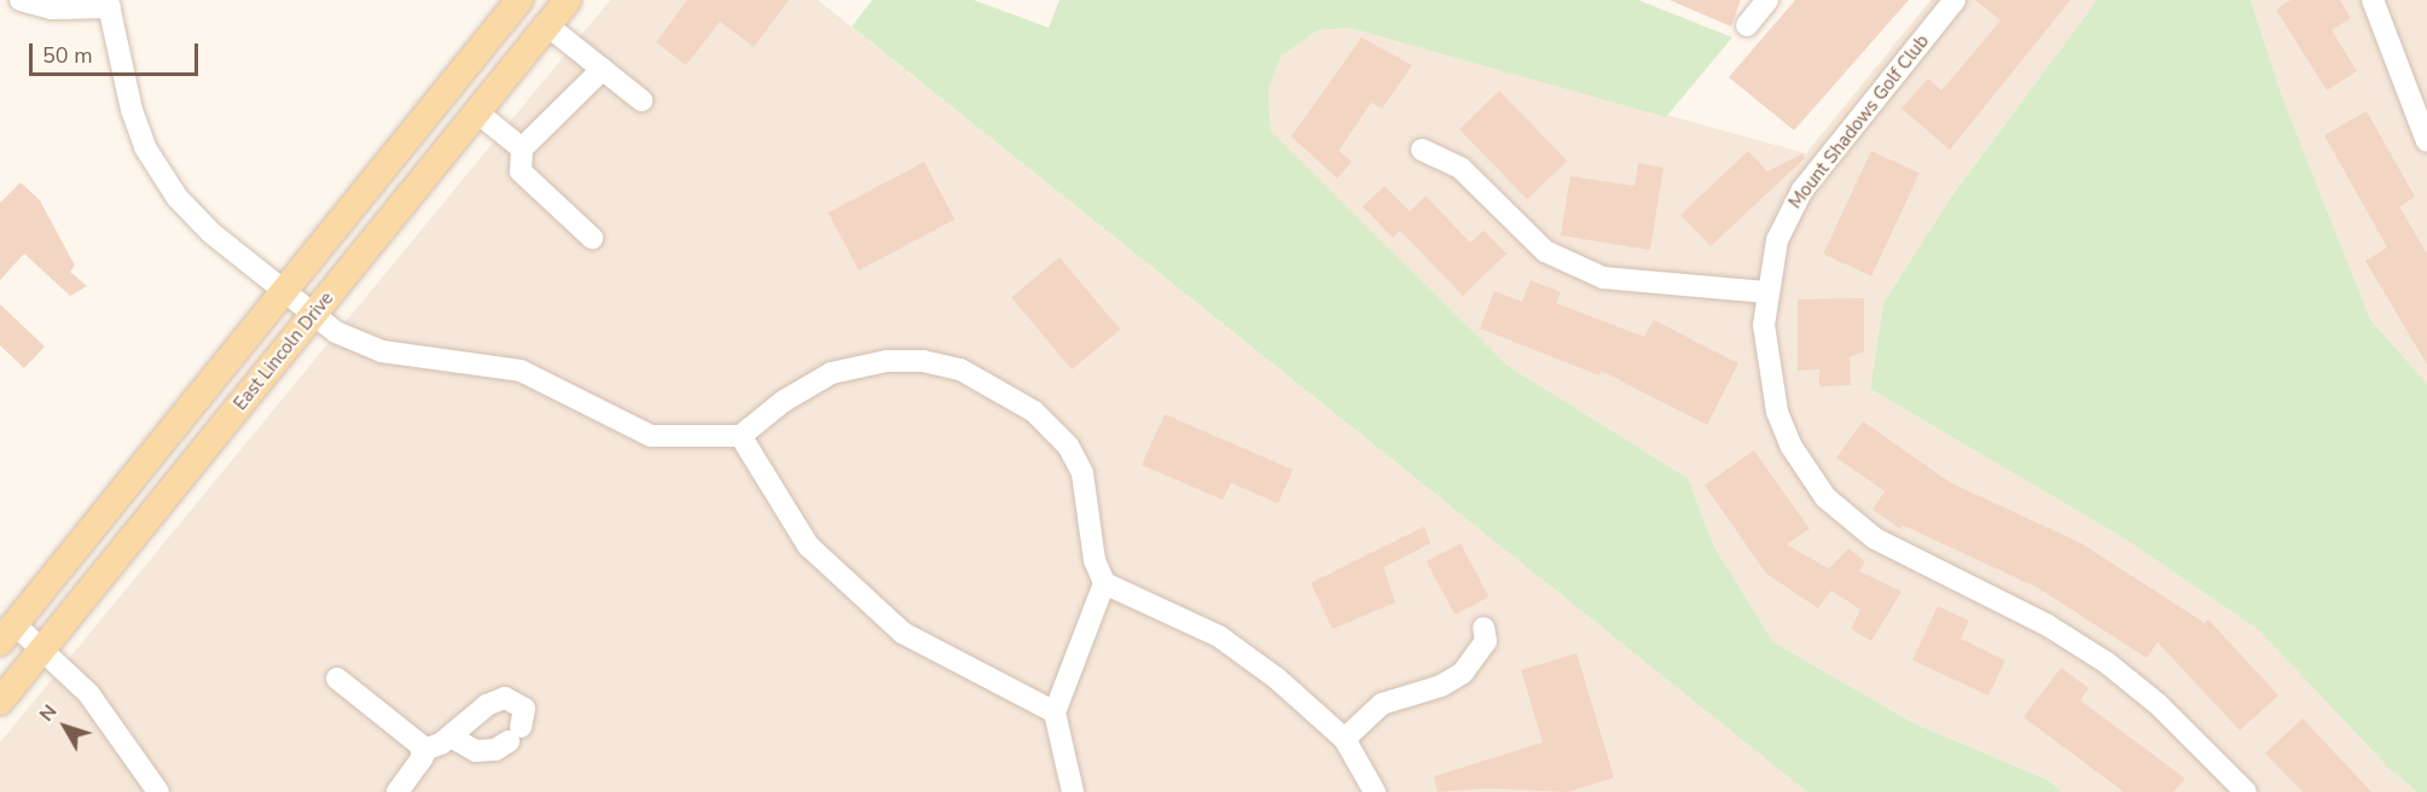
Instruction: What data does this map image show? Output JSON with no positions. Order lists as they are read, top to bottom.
{
  "streets": {
    "main road": ["East Lincoln Drive"],
    "street": ["Mount Shadows Golf Club"]
  },
  "scale_bar": "50 m",
  "north": "top left"
}
